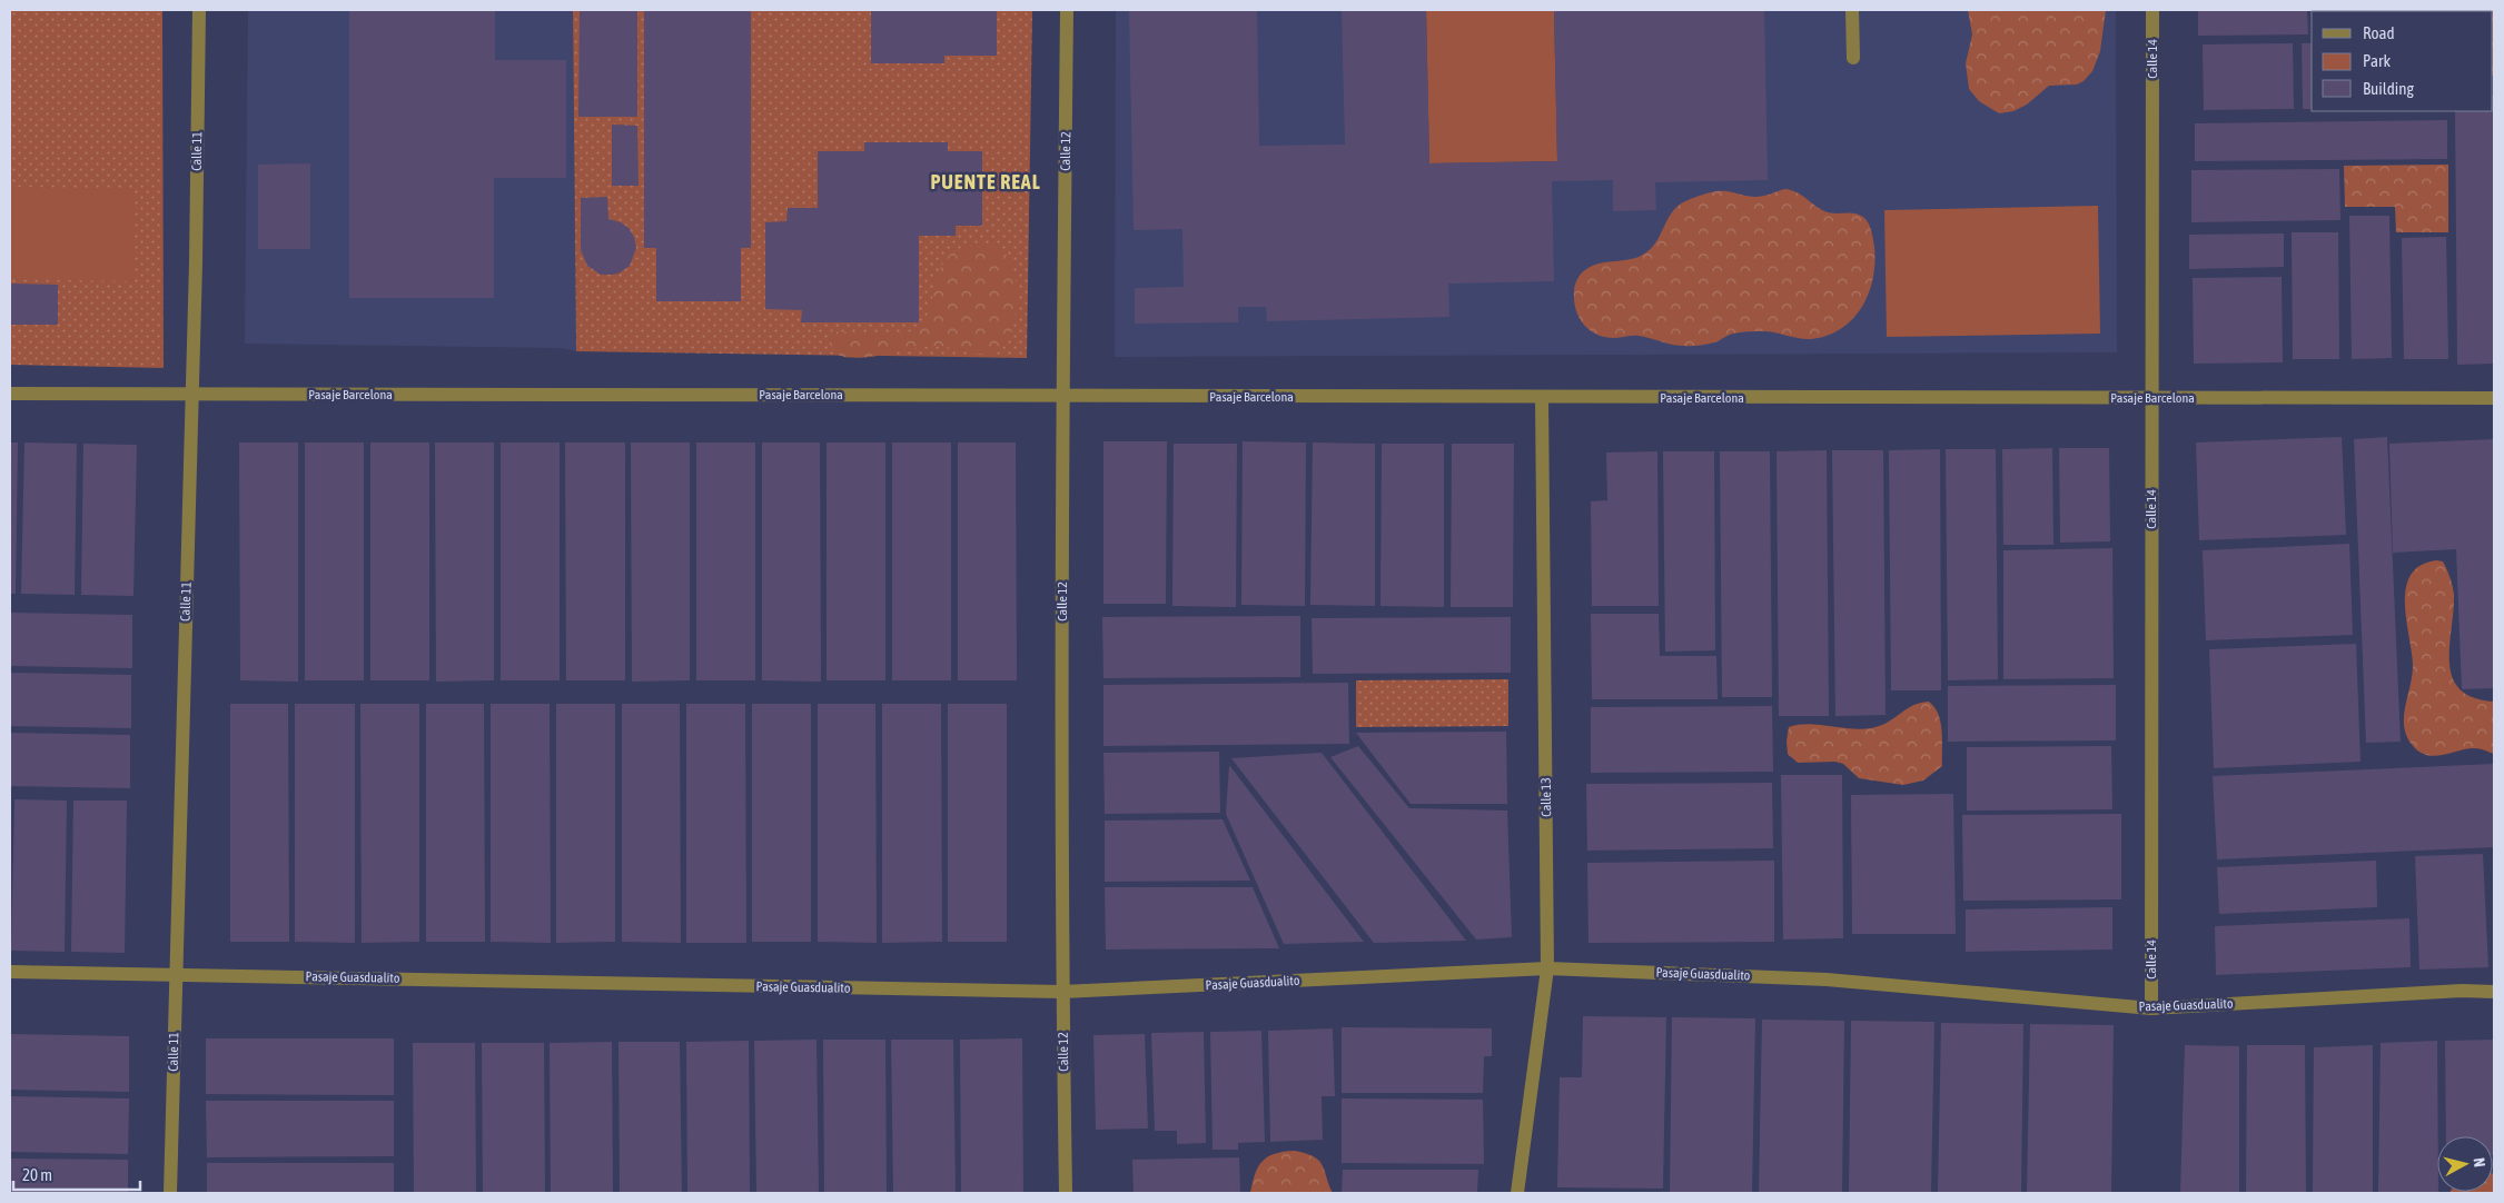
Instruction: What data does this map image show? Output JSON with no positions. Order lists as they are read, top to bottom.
{
  "streets": {
    "street": [
      "Calle 14",
      "Calle 11",
      "Calle 12",
      "Pasaje Barcelona",
      "Calle 13",
      "Pasaje Guasdualito"
    ]
  },
  "crossings": [
    ["Calle 14", "Pasaje Barcelona"],
    ["Calle 14", "Pasaje Guasdualito"],
    ["Calle 11", "Pasaje Barcelona"],
    ["Calle 11", "Pasaje Guasdualito"],
    ["Calle 12", "Pasaje Barcelona"],
    ["Calle 12", "Pasaje Guasdualito"],
    ["Pasaje Barcelona", "Calle 13"],
    ["Calle 13", "Pasaje Guasdualito"]
  ],
  "districts": ["PUENTE REAL"],
  "legend": ["Road", "Park", "Building"],
  "scale_bar": "20 m",
  "north": "right"
}
